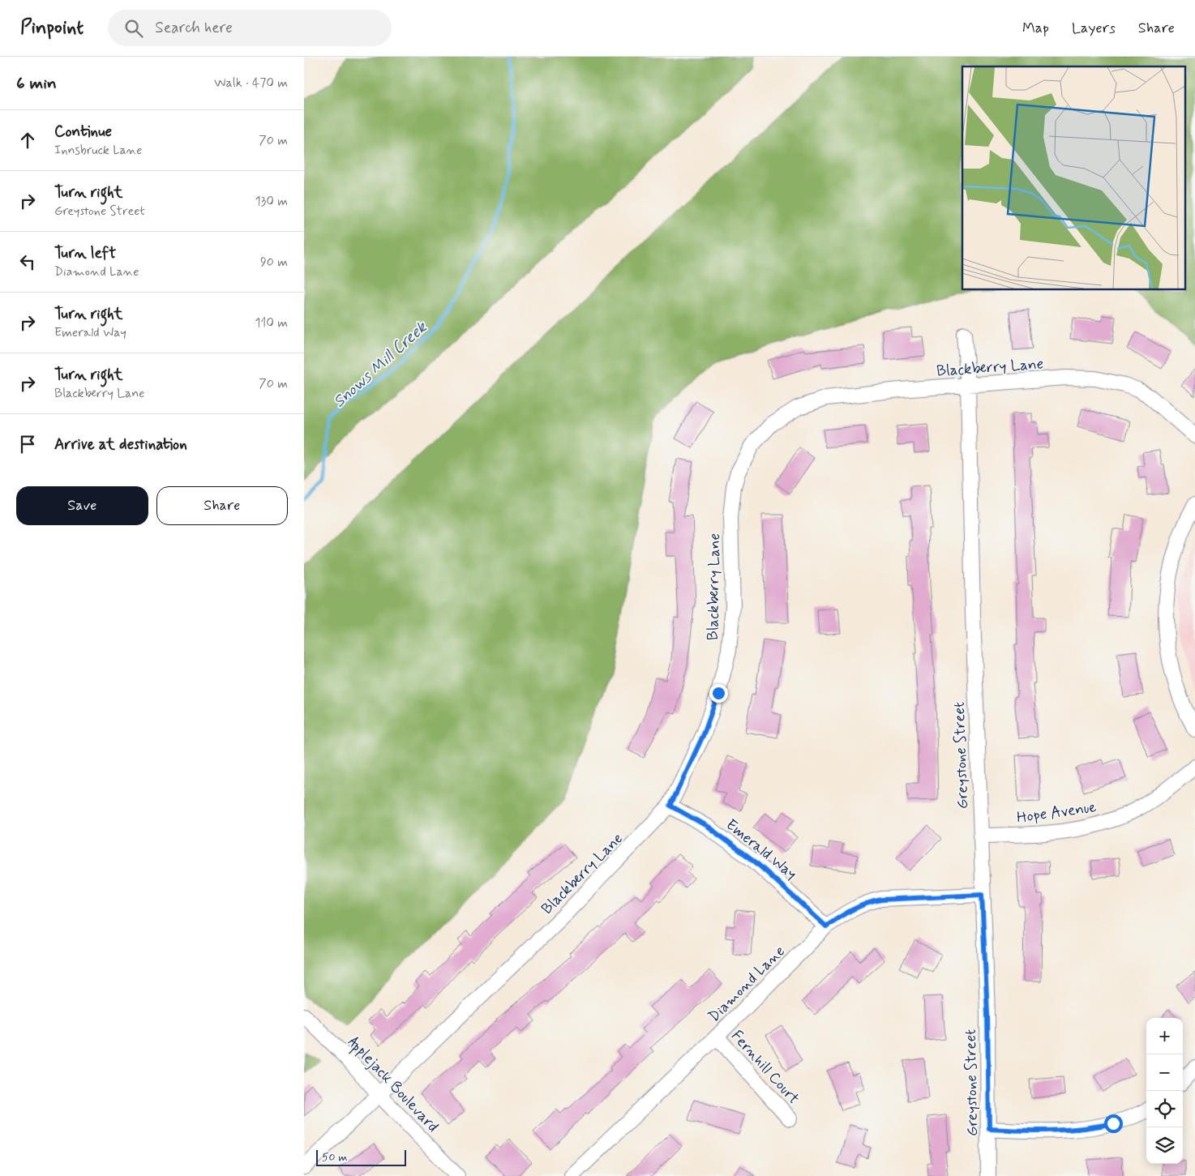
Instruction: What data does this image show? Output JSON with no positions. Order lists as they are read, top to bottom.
{
  "streets": {
    "street": [
      "Blackberry Lane",
      "Greystone Street",
      "Hope Avenue",
      "Emerald Way",
      "Diamond Lane",
      "Fernhill Court",
      "Applejack Boulevard"
    ]
  },
  "crossings": [
    ["Blackberry Lane", "Greystone Street"],
    ["Blackberry Lane", "Emerald Way"],
    ["Blackberry Lane", "Applejack Boulevard"],
    ["Greystone Street", "Hope Avenue"],
    ["Greystone Street", "Diamond Lane"],
    ["Emerald Way", "Diamond Lane"],
    ["Diamond Lane", "Fernhill Court"]
  ],
  "water": ["Snows Mill Creek"],
  "scale_bar": "50 m",
  "page": {
    "header": "Pinpoint",
    "search": "Search here",
    "nav": ["Map", "Layers", "Share"],
    "heading": ["6 min", "Walk · 470 m"],
    "list": [
      ["Continue", "Innsbruck Lane", "70 m"],
      ["Turn right", "Greystone Street", "130 m"],
      ["Turn left", "Diamond Lane", "90 m"],
      ["Turn right", "Emerald Way", "110 m"],
      ["Turn right", "Blackberry Lane", "70 m"],
      "Arrive at destination"
    ],
    "buttons": ["Save", "Share"],
    "map_buttons": ["+", "−"],
    "scale": "50 m"
  }
}
